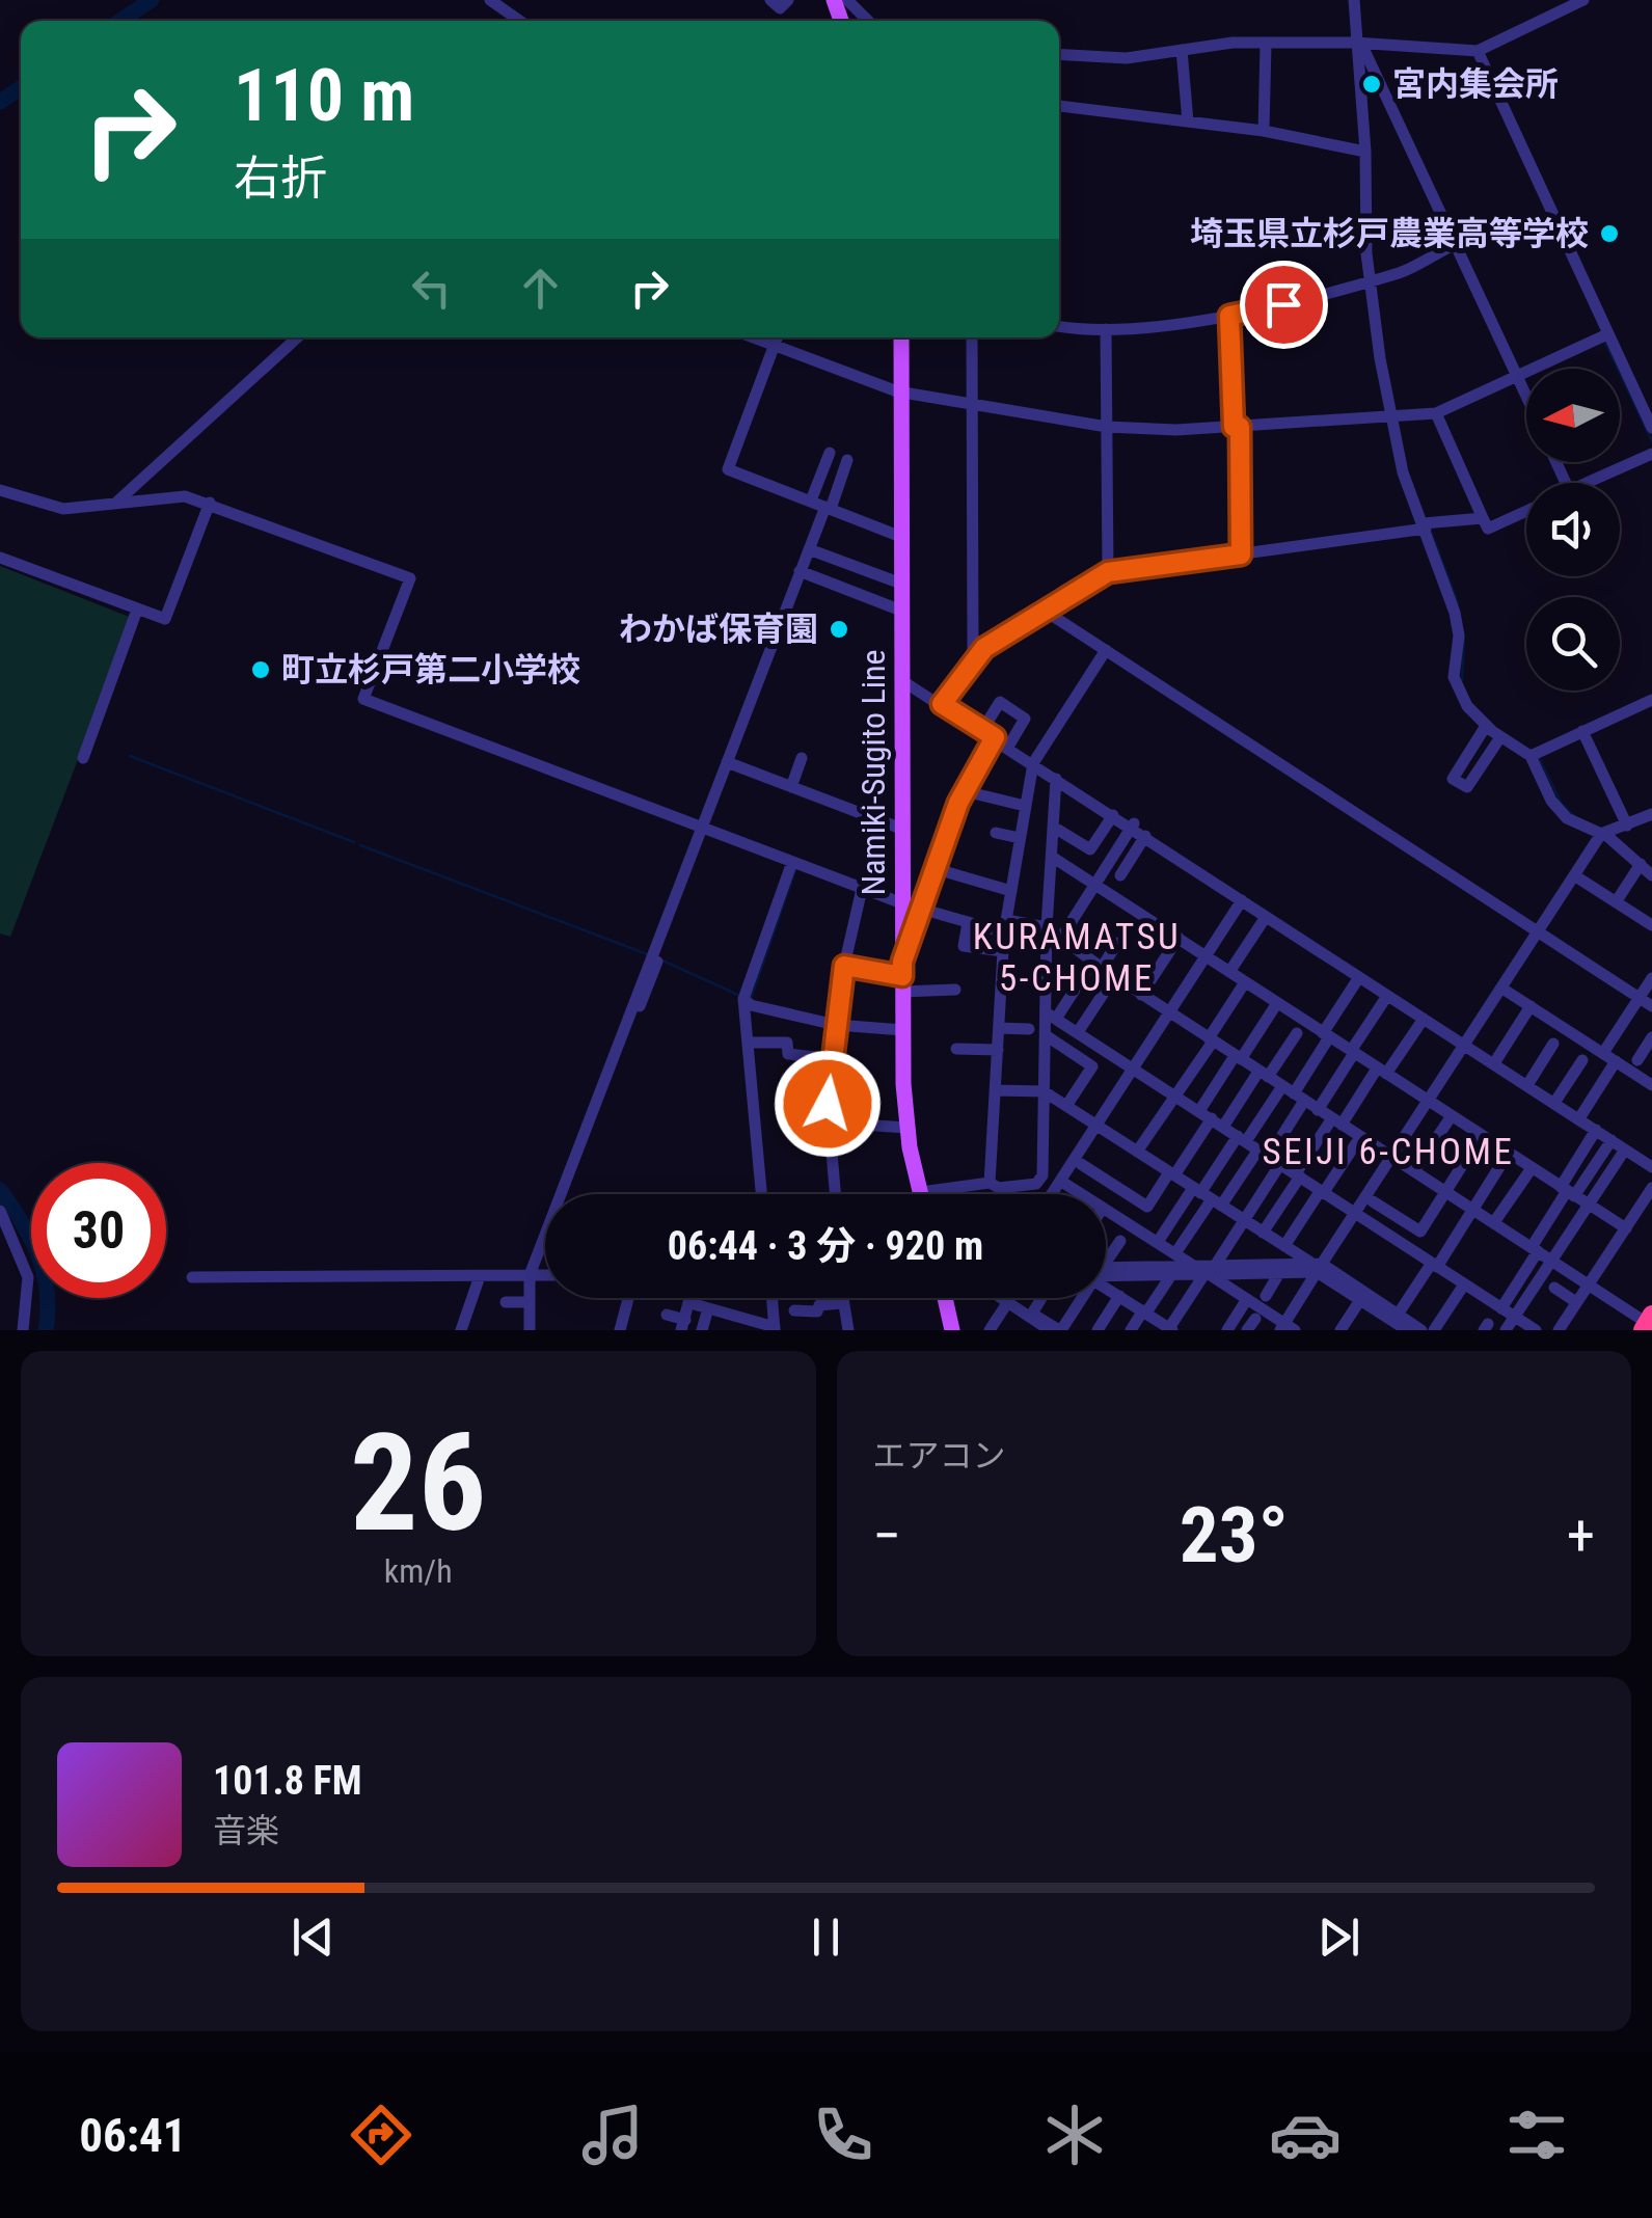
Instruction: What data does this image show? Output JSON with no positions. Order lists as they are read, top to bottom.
{
  "streets": {
    "main road": ["Namiki-Sugito Line"]
  },
  "districts": ["KURAMATSU 5-CHOME", "SEIJI 6-CHOME"],
  "places": [
    "宮内集会所",
    "埼玉県立杉戸農業高等学校",
    "わかば保育園",
    "町立杉戸第二小学校"
  ],
  "north": "left",
  "page": {
    "turn": ["110 m", "右折"],
    "limit": "30",
    "trip": "06:44 · 3 分 · 920 m",
    "tile": [
      ["26", "km/h"],
      "エアコン"
    ],
    "heat": ["−", "23°", "+"],
    "song": ["101.8 FM", "音楽"],
    "tabs": "06:41"
  }
}
